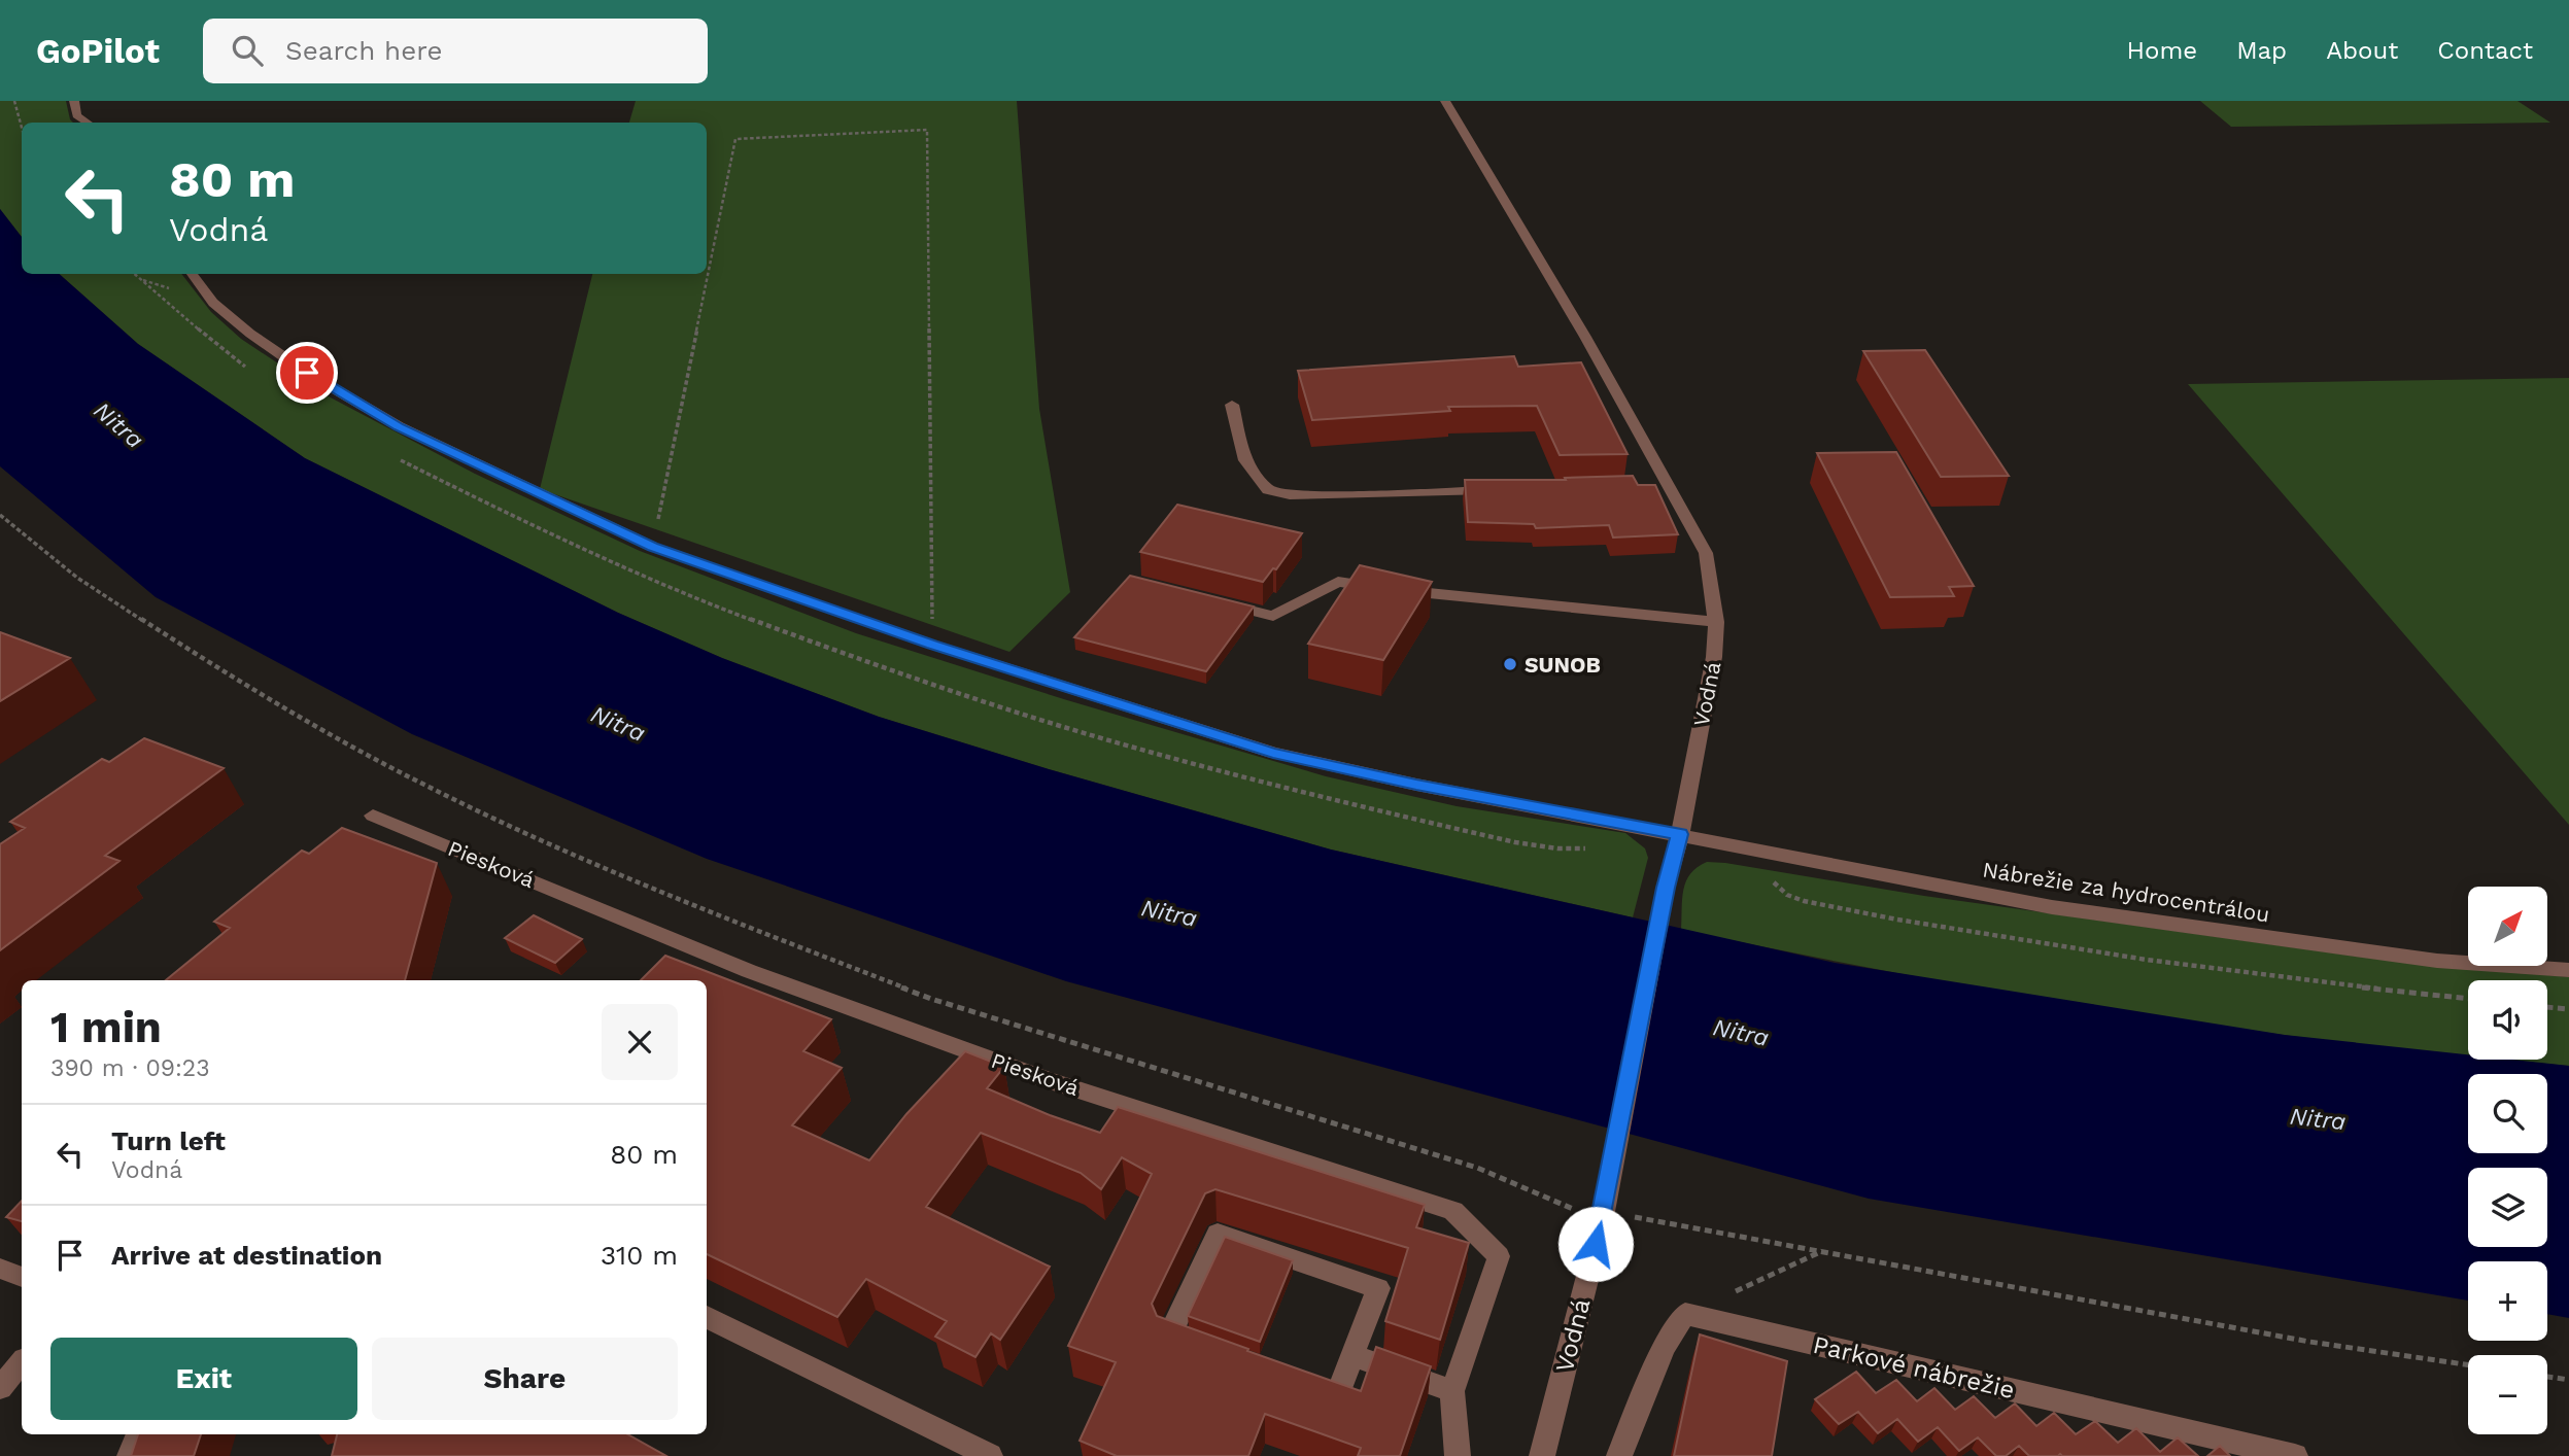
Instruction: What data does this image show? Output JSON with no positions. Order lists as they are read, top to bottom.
{
  "streets": {
    "street": [
      "Vodná",
      "Piesková",
      "Nábrežie za hydrocentrálou",
      "Parkové nábrežie"
    ]
  },
  "crossings": [
    ["Vodná", "Nábrežie za hydrocentrálou"]
  ],
  "water": ["Nitra"],
  "places": ["SUNOB"],
  "north": "top right",
  "page": {
    "header": "GoPilot",
    "search": "Search here",
    "nav": [
      "Home",
      "Map",
      "About",
      "Contact"
    ],
    "turn": ["80 m", "Vodná"],
    "map_buttons": ["+", "−"],
    "heading": ["1 min", "390 m · 09:23"],
    "list": [
      {
        "name": "Turn left",
        "note": "Vodná",
        "value": "80 m"
      },
      {
        "name": "Arrive at destination",
        "value": "310 m"
      }
    ],
    "buttons": ["Exit", "Share"]
  }
}
